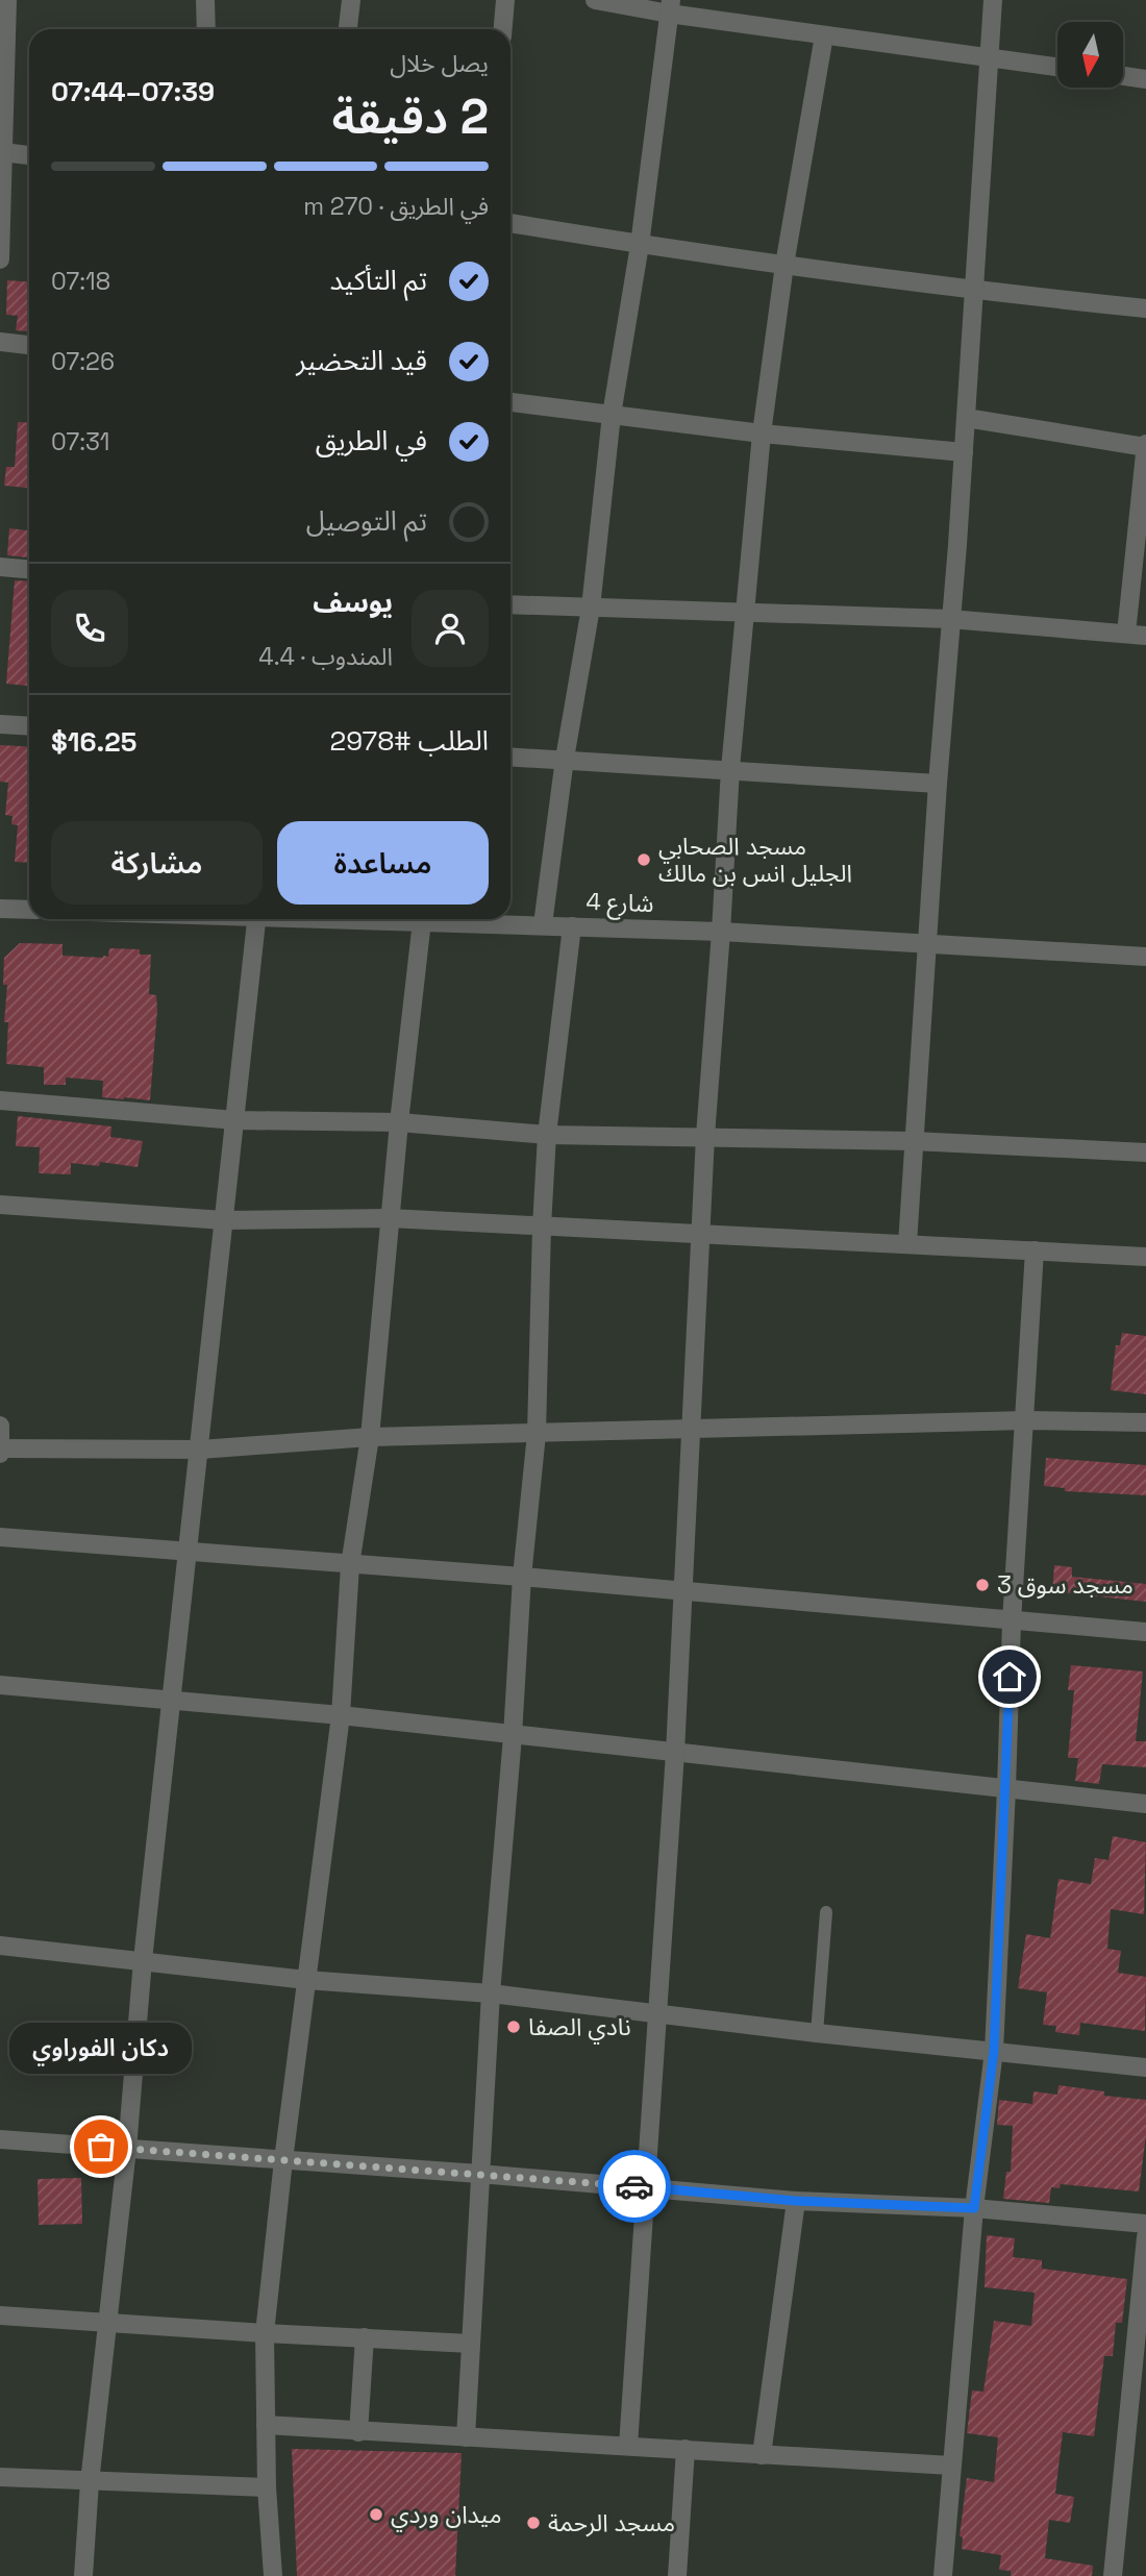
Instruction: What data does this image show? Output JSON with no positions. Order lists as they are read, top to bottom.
{
  "streets": {
    "street": ["شارع 4"]
  },
  "places": [
    "مسجد الصحابي الجليل انس بن مالك",
    "مسجد سوق 3",
    "نادي الصفا",
    "دكان الفوراوي",
    "ميدان وردي",
    "مسجد الرحمة"
  ],
  "north": "bottom",
  "page": {
    "heading": ["2 دقيقة", "يصل خلال", "07:39–07:44"],
    "panel": [
      "يوسف",
      "المندوب · 4.4",
      "الطلب #2978",
      "$16.25"
    ],
    "bar": "في الطريق · 270 m",
    "list": [
      ["تم التأكيد", "07:18"],
      ["قيد التحضير", "07:26"],
      ["في الطريق", "07:31"],
      "تم التوصيل"
    ],
    "buttons": ["مساعدة", "مشاركة"],
    "bubble": "دكان الفوراوي"
  }
}
